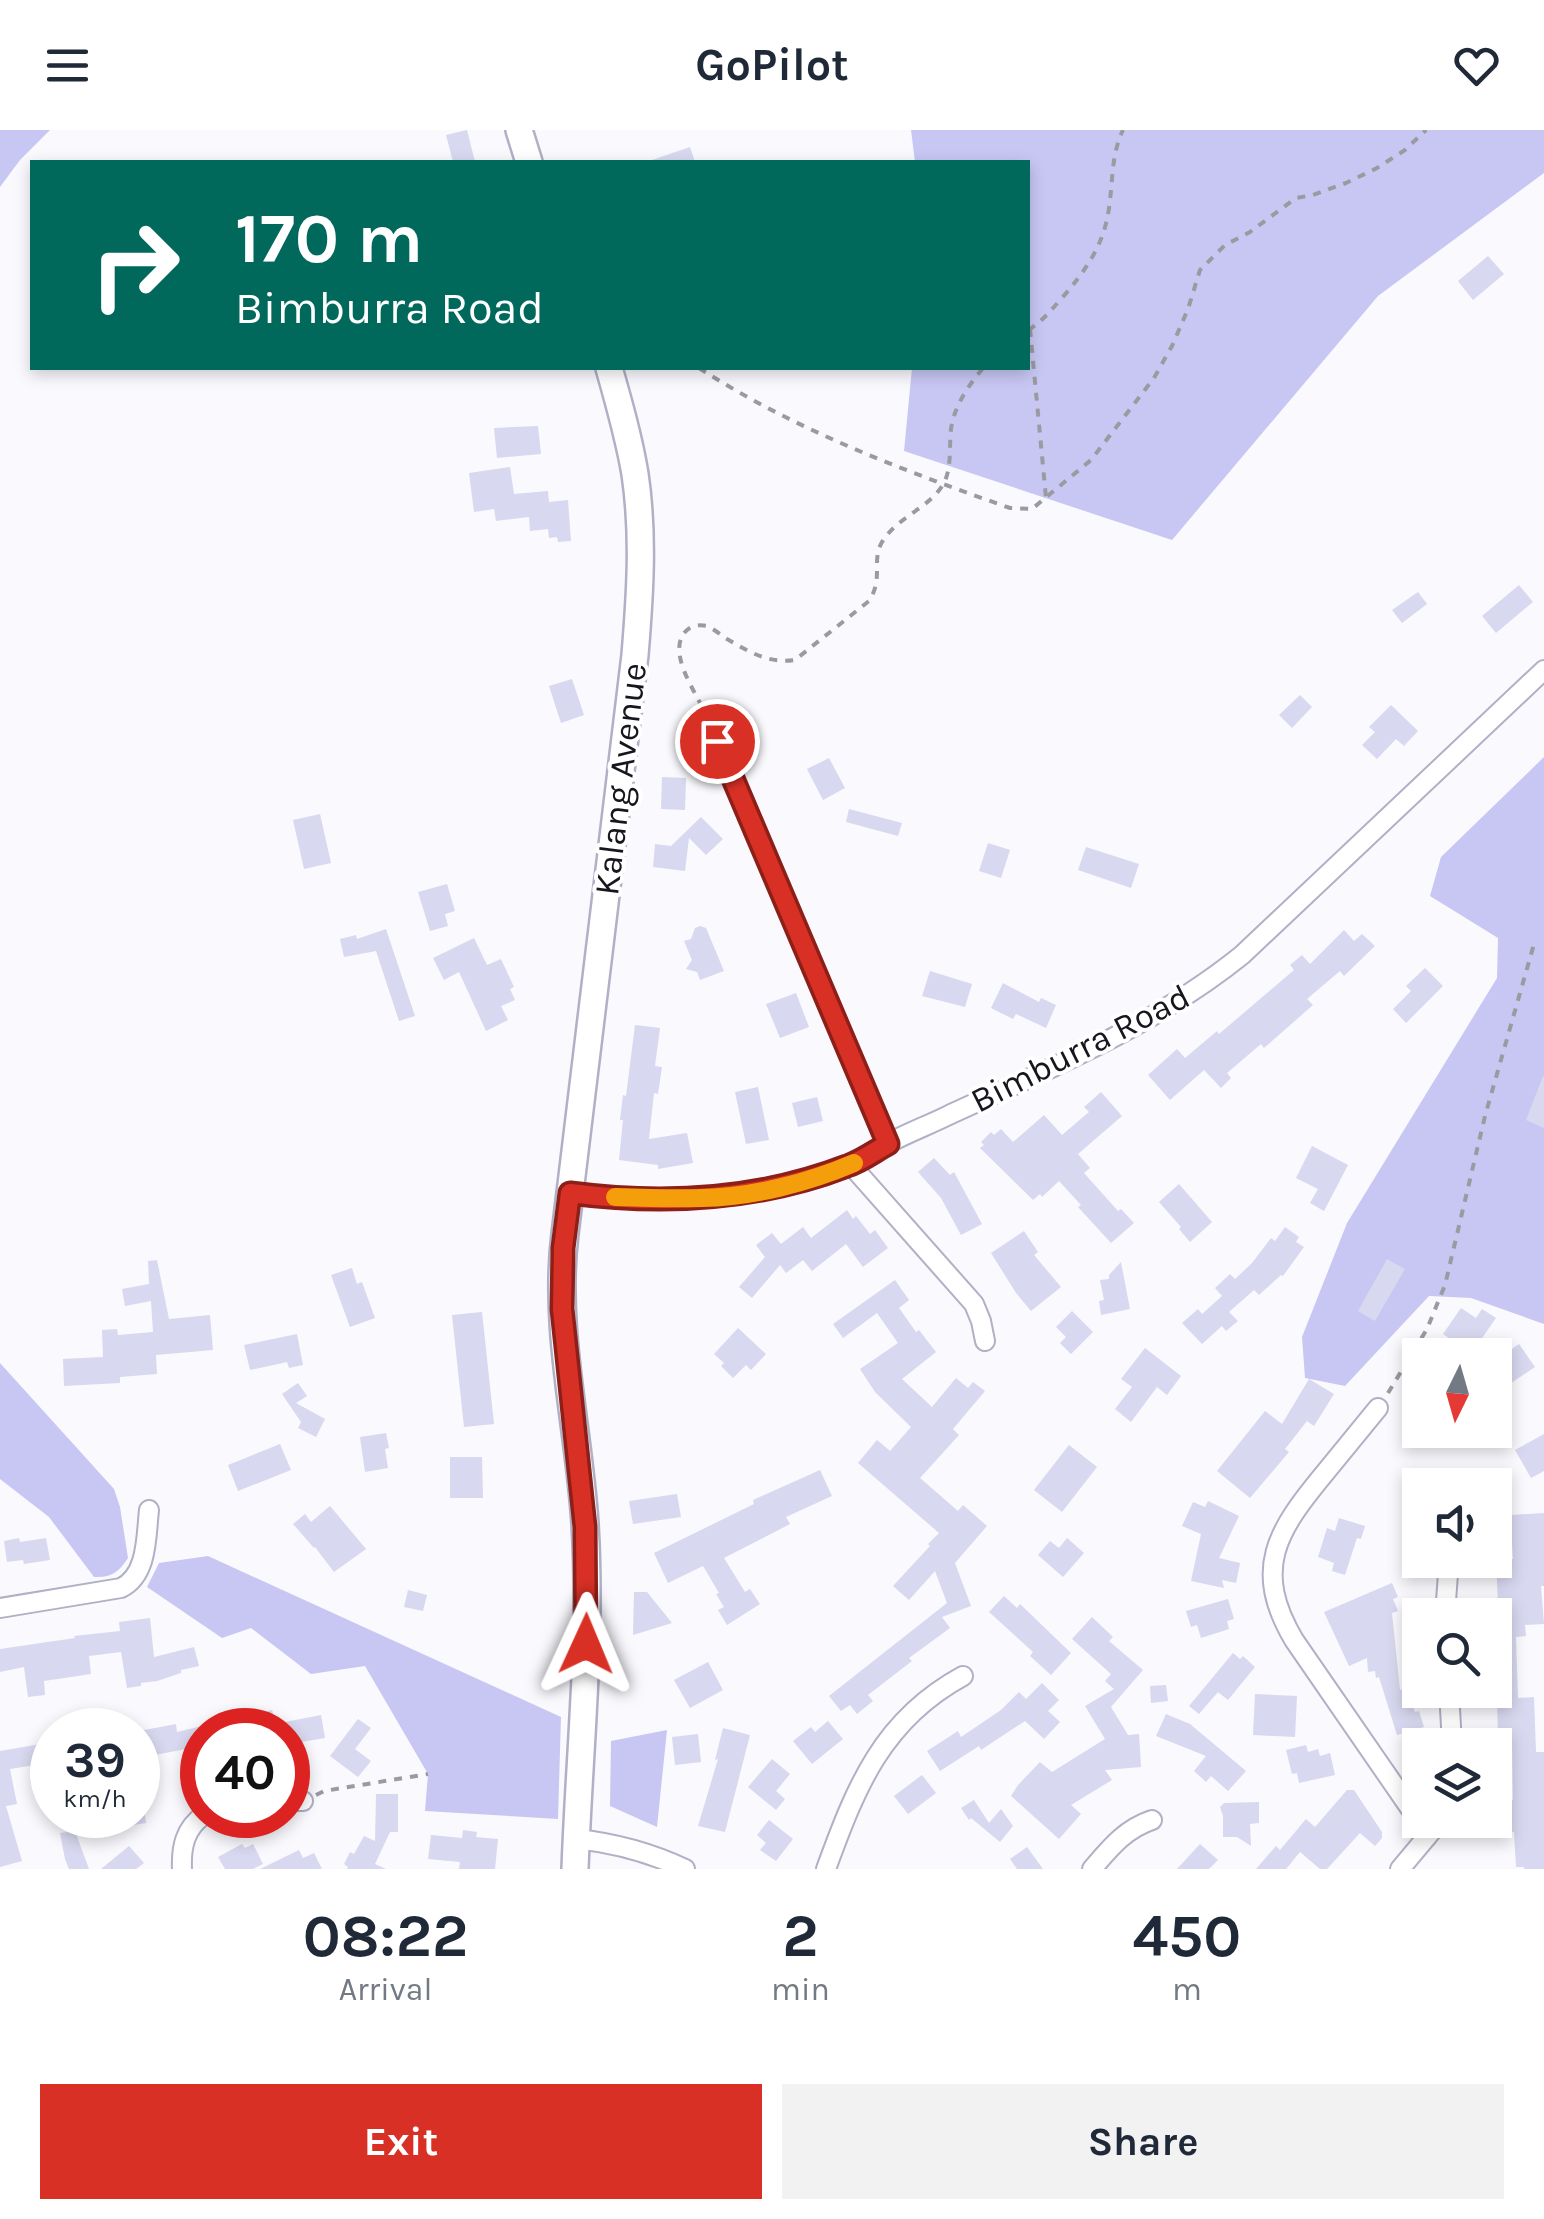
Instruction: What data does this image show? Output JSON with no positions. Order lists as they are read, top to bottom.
{
  "streets": {
    "street": ["Kalang Avenue", "Bimburra Road"]
  },
  "crossings": [
    ["Kalang Avenue", "Bimburra Road"]
  ],
  "north": "bottom",
  "page": {
    "header": "GoPilot",
    "turn": ["170 m", "Bimburra Road"],
    "speed": "39 km/h",
    "limit": "40",
    "eta": [
      "08:22",
      "Arrival",
      "2",
      "min",
      "450",
      "m"
    ],
    "buttons": ["Exit", "Share"]
  }
}
